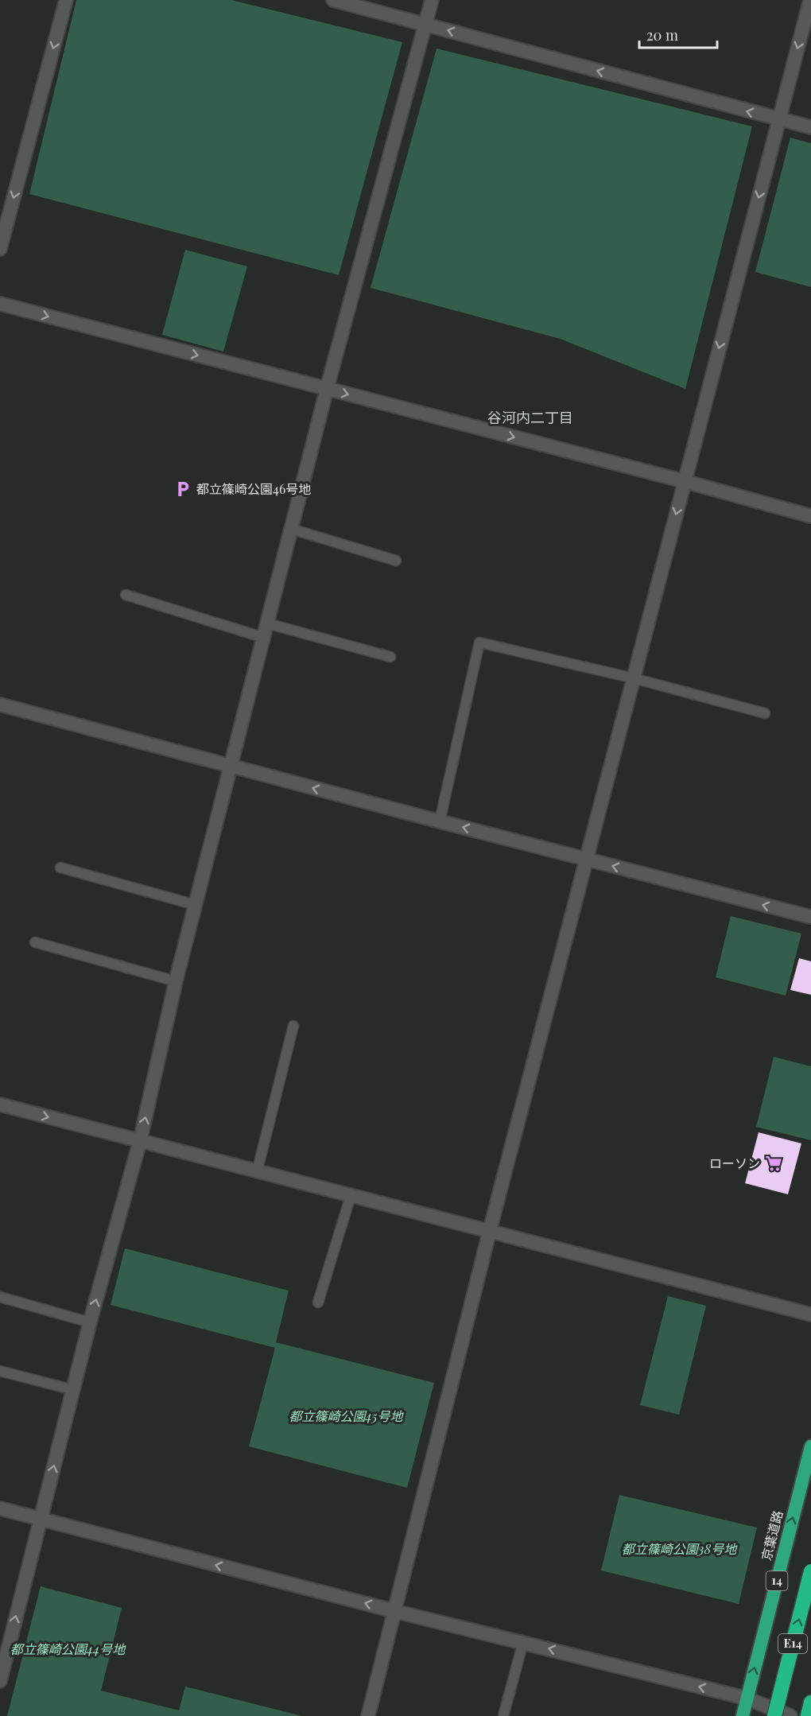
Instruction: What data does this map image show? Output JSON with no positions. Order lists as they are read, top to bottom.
{
  "streets": {
    "highway": ["京葉道路", "14", "E14"]
  },
  "districts": ["谷河内二丁目"],
  "parks": ["都立篠崎公園45号地", "都立篠崎公園38号地", "都立篠崎公園44号地"],
  "places": {
    "parking": ["都立篠崎公園46号地"],
    "supermarket": ["ローソン"]
  },
  "scale_bar": "20 m"
}
